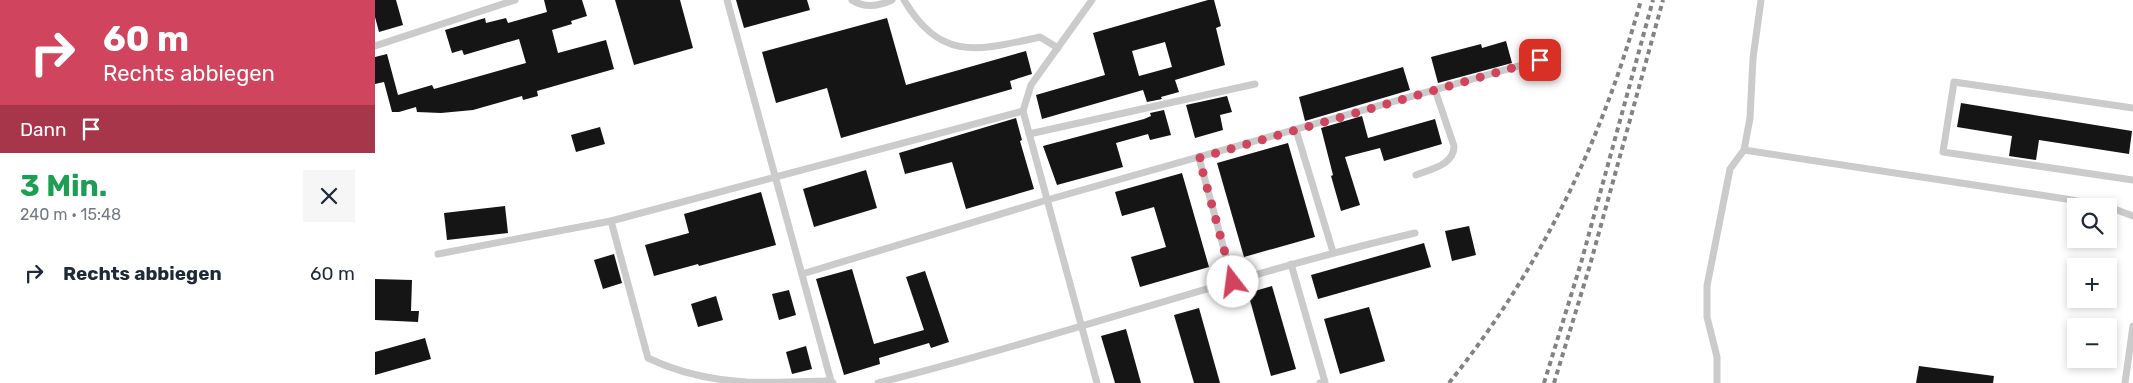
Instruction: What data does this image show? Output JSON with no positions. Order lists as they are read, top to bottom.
{
  "page": {
    "turn": ["60 m", "Rechts abbiegen"],
    "then": "Dann",
    "heading": ["3 Min.", "240 m · 15:48"],
    "map_buttons": ["+", "−"],
    "list": [
      {
        "name": "Rechts abbiegen",
        "value": "60 m"
      }
    ]
  }
}
